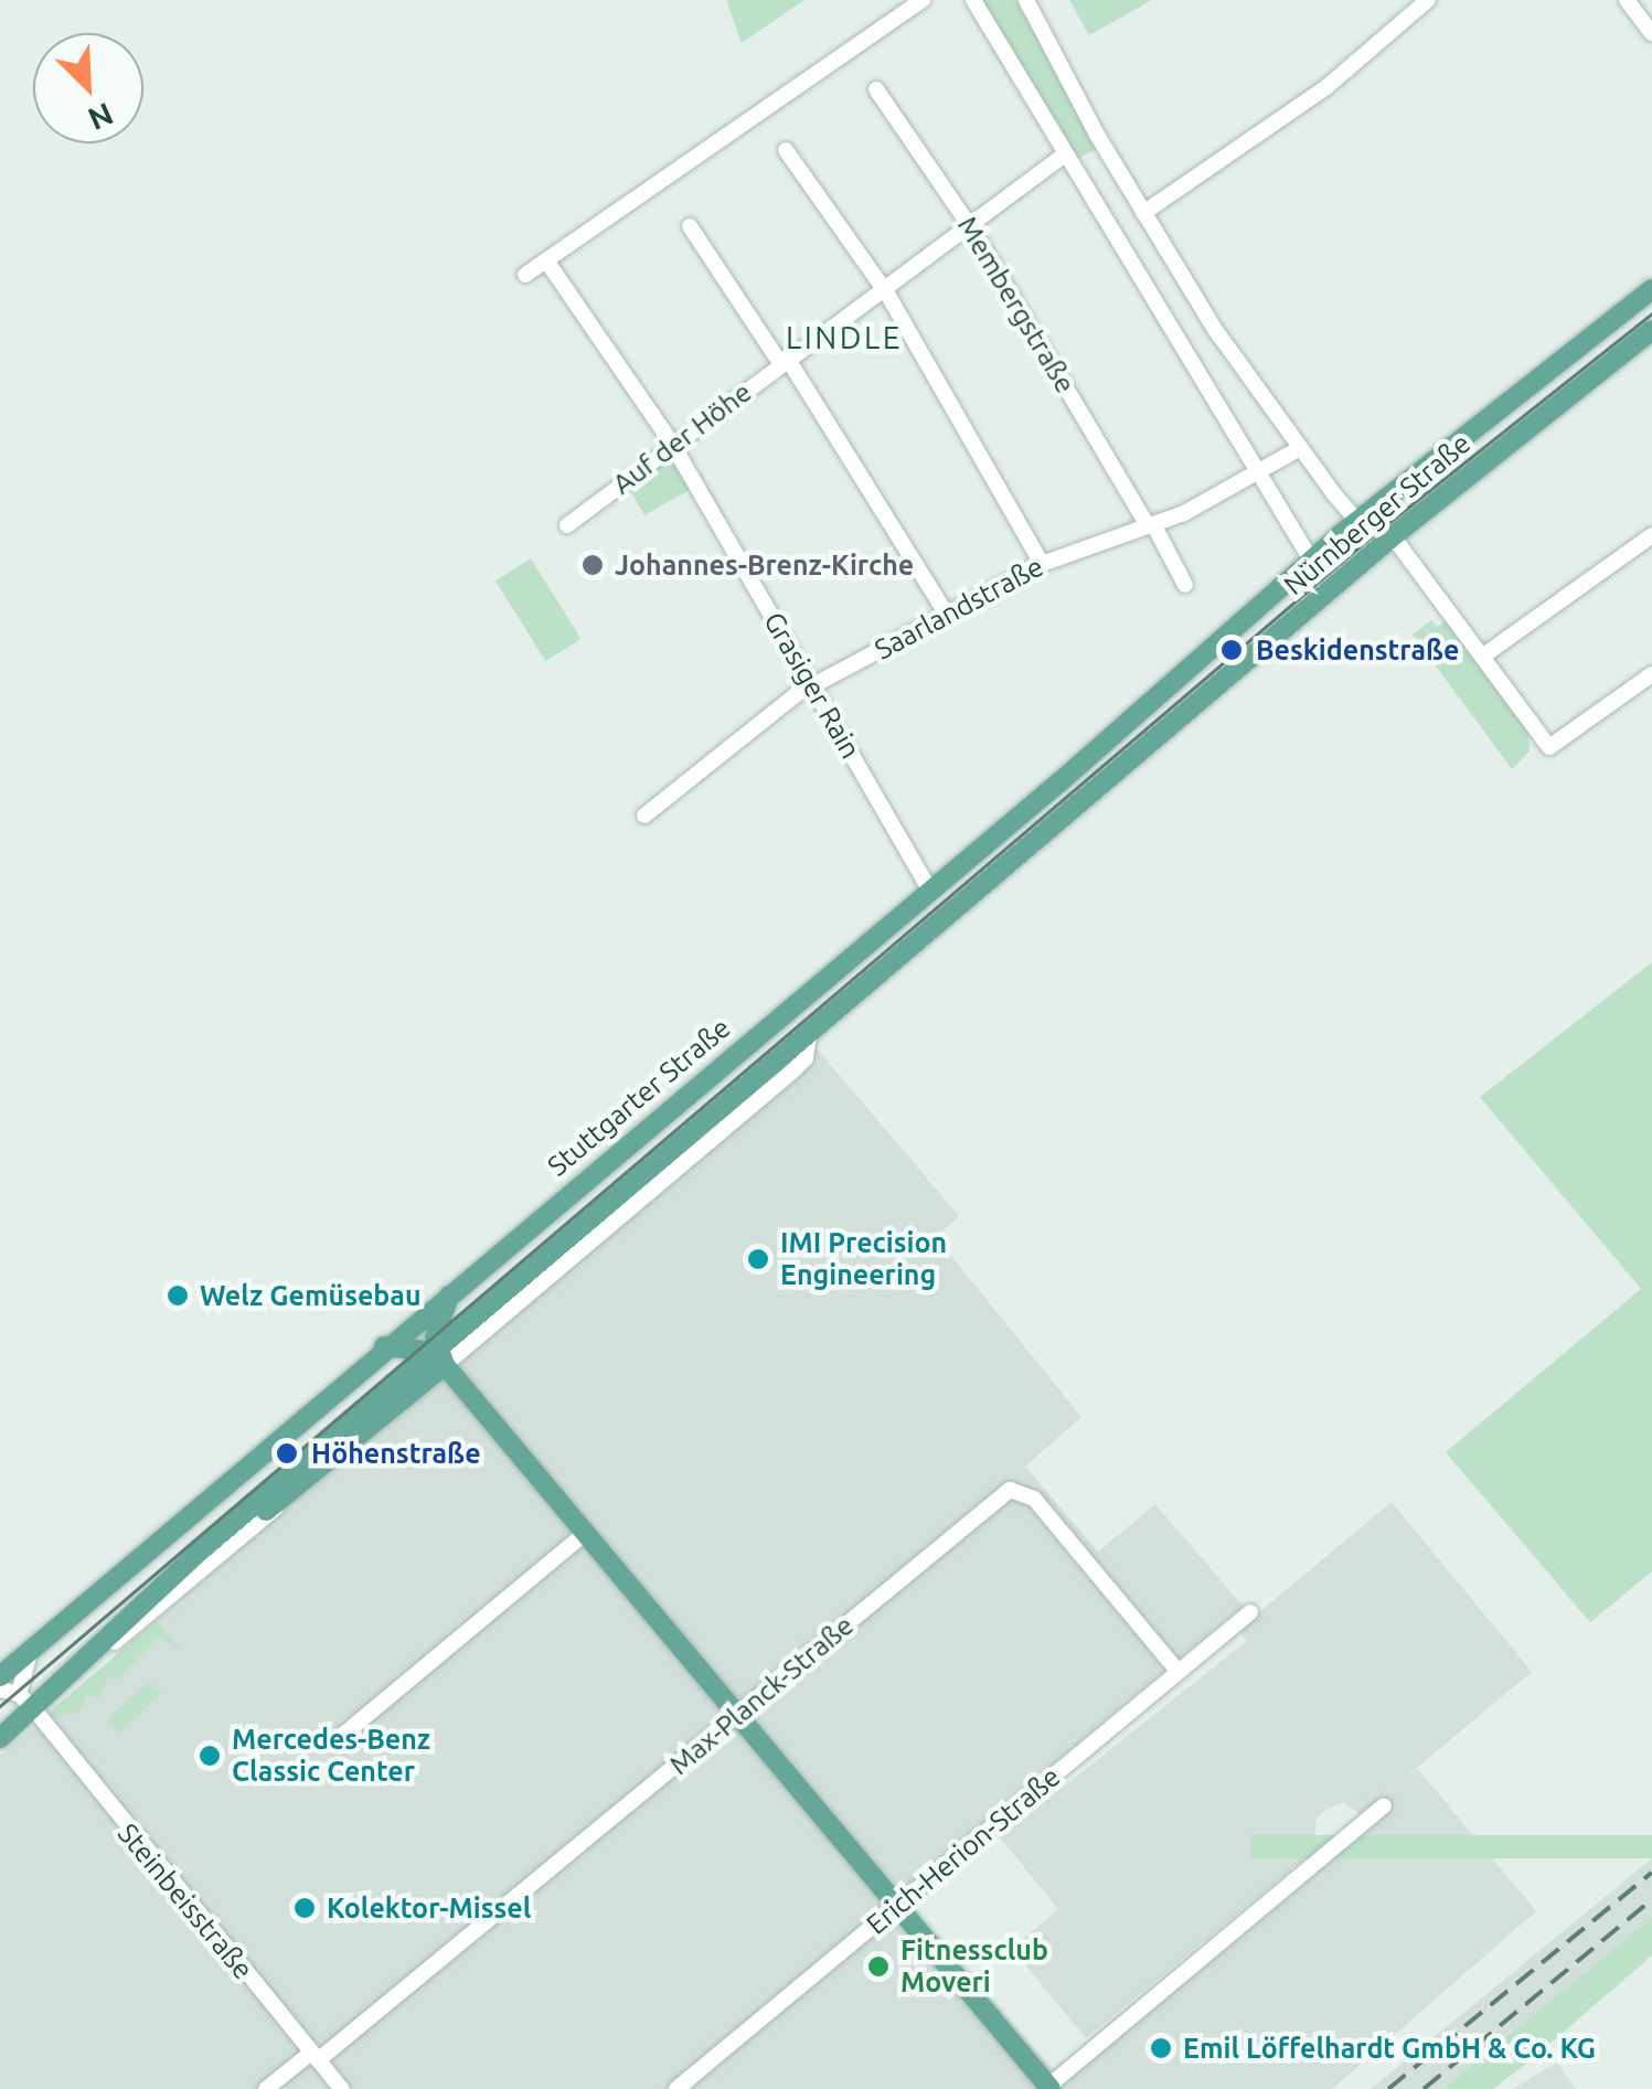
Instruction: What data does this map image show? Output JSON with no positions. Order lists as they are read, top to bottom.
{
  "streets": {
    "main road": ["Nürnberger Straße", "Stuttgarter Straße"],
    "street": [
      "Membergstraße",
      "Auf der Höhe",
      "Saarlandstraße",
      "Grasiger Rain",
      "Max-Planck-Straße",
      "Erich-Herion-Straße",
      "Steinbeisstraße"
    ]
  },
  "crossings": [
    ["Membergstraße", "Auf der Höhe"],
    ["Membergstraße", "Saarlandstraße"],
    ["Auf der Höhe", "Grasiger Rain"],
    ["Nürnberger Straße", "Stuttgarter Straße"],
    ["Saarlandstraße", "Grasiger Rain"],
    ["Grasiger Rain", "Stuttgarter Straße"],
    ["Stuttgarter Straße", "Steinbeisstraße"],
    ["Max-Planck-Straße", "Erich-Herion-Straße"],
    ["Max-Planck-Straße", "Steinbeisstraße"]
  ],
  "districts": ["LINDLE"],
  "places": [
    "Johannes-Brenz-Kirche",
    "Beskidenstraße",
    "IMI Precision Engineering",
    "Welz Gemüsebau",
    "Höhenstraße",
    "Mercedes-Benz Classic Center",
    "Kolektor-Missel",
    "Fitnessclub Moveri",
    "Emil Löffelhardt GmbH & Co. KG"
  ],
  "north": "bottom right"
}
